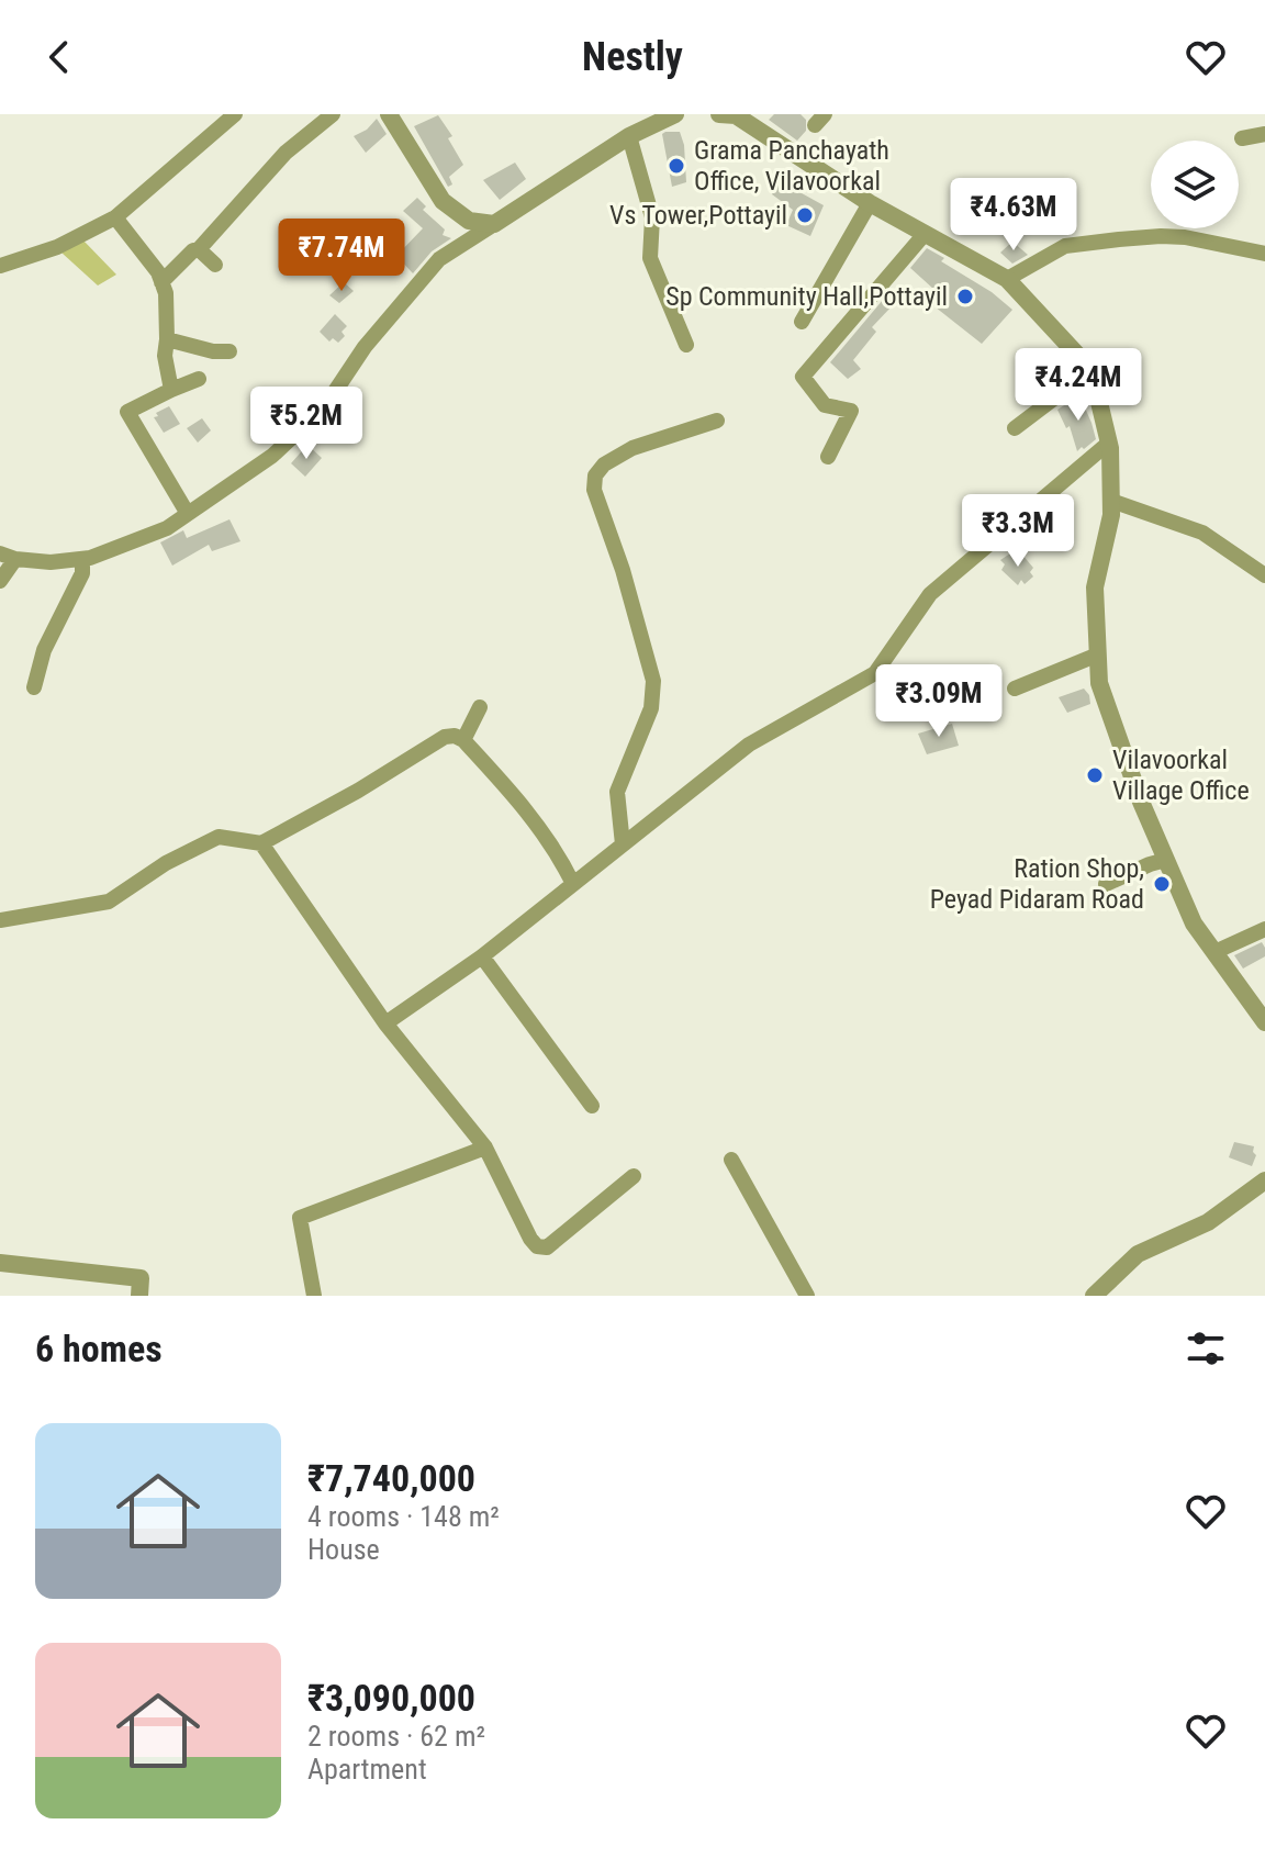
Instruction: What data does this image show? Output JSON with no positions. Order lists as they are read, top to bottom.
{
  "places": [
    "Grama Panchayath Office, Vilavoorkal",
    "Vs Tower,Pottayil",
    "Sp Community Hall,Pottayil",
    "Vilavoorkal Village Office",
    "Ration Shop, Peyad Pidaram Road"
  ],
  "page": {
    "header": "Nestly",
    "price": [
      "₹4.63M",
      "₹7.74M",
      "₹4.24M",
      "₹5.2M",
      "₹3.3M",
      "₹3.09M"
    ],
    "heading": "6 homes",
    "list": [
      {
        "name": "₹7,740,000",
        "note": "4 rooms · 148 m² · House"
      },
      {
        "name": "₹3,090,000",
        "note": "2 rooms · 62 m² · Apartment"
      }
    ]
  }
}
